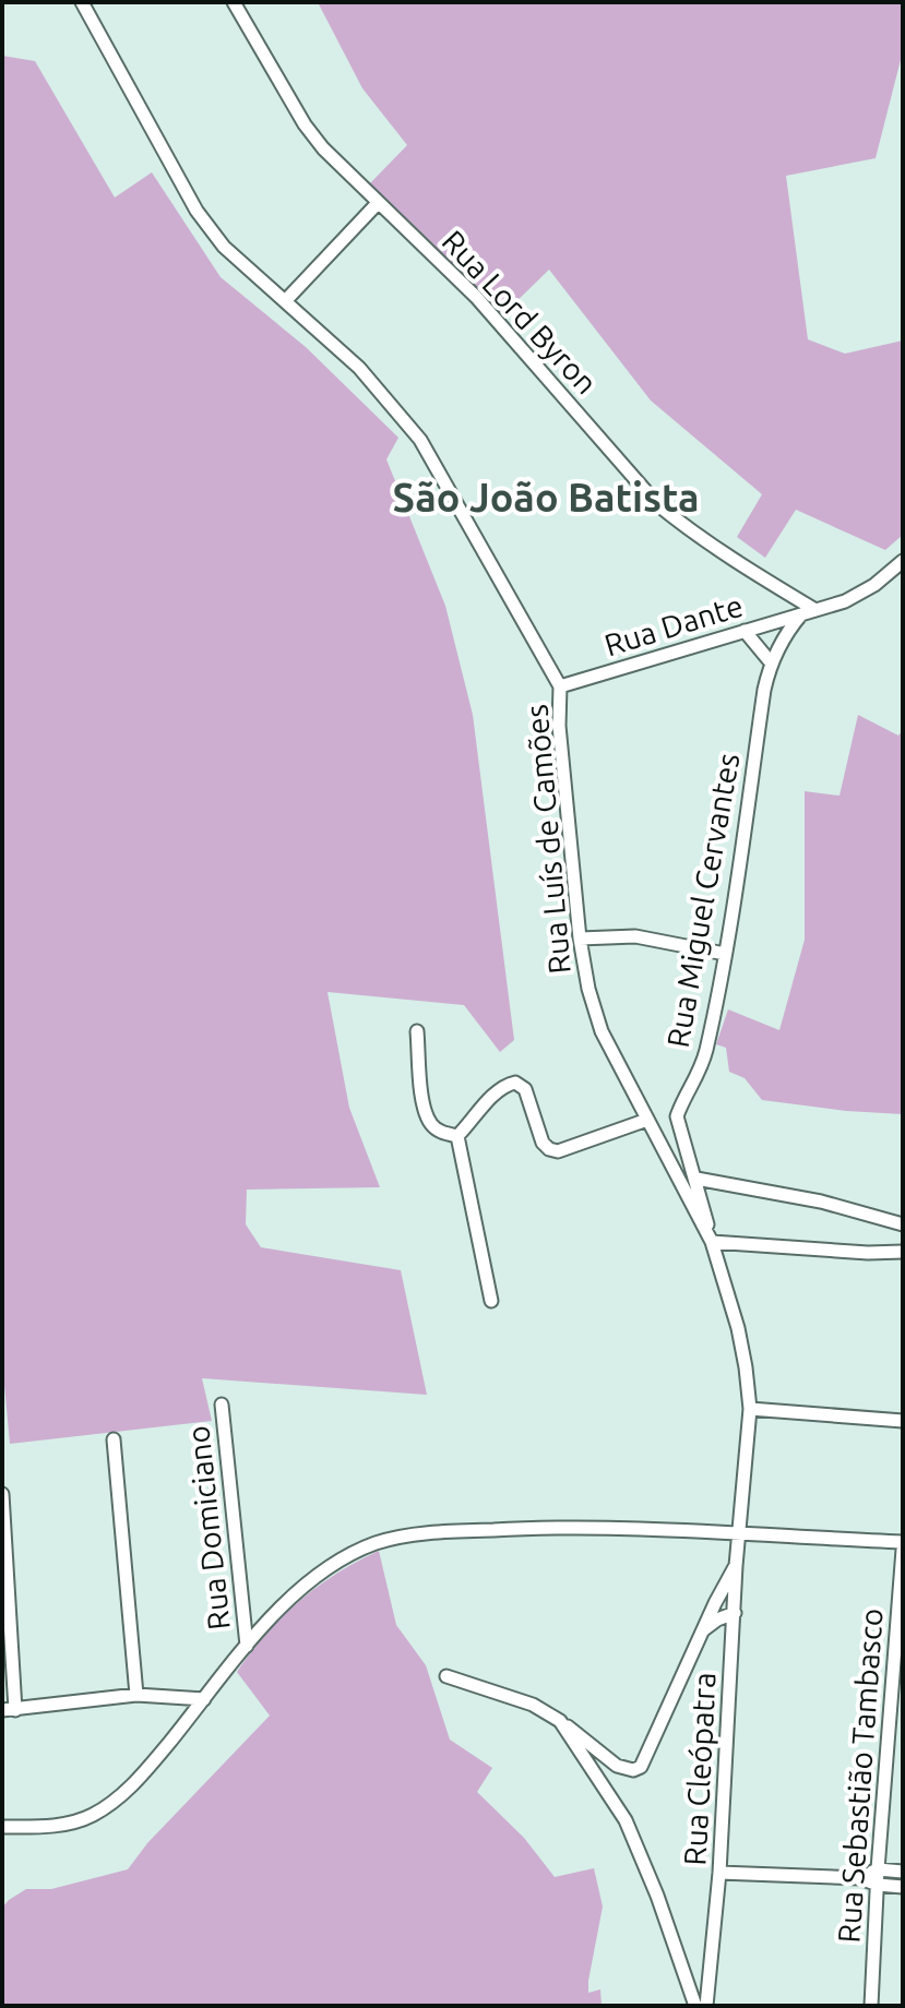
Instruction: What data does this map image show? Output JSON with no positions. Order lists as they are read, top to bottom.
{
  "streets": {
    "street": [
      "Rua Lord Byron",
      "Rua Dante",
      "Rua Luís de Camões",
      "Rua Miguel Cervantes",
      "Rua Domiciano",
      "Rua Cleópatra",
      "Rua Sebastião Tambasco"
    ]
  },
  "crossings": [
    ["Rua Lord Byron", "Rua Dante"],
    ["Rua Dante", "Rua Luís de Camões"],
    ["Rua Dante", "Rua Miguel Cervantes"],
    ["Rua Luís de Camões", "Rua Miguel Cervantes"],
    ["Rua Luís de Camões", "Rua Cleópatra"]
  ],
  "districts": ["São João Batista"]
}
